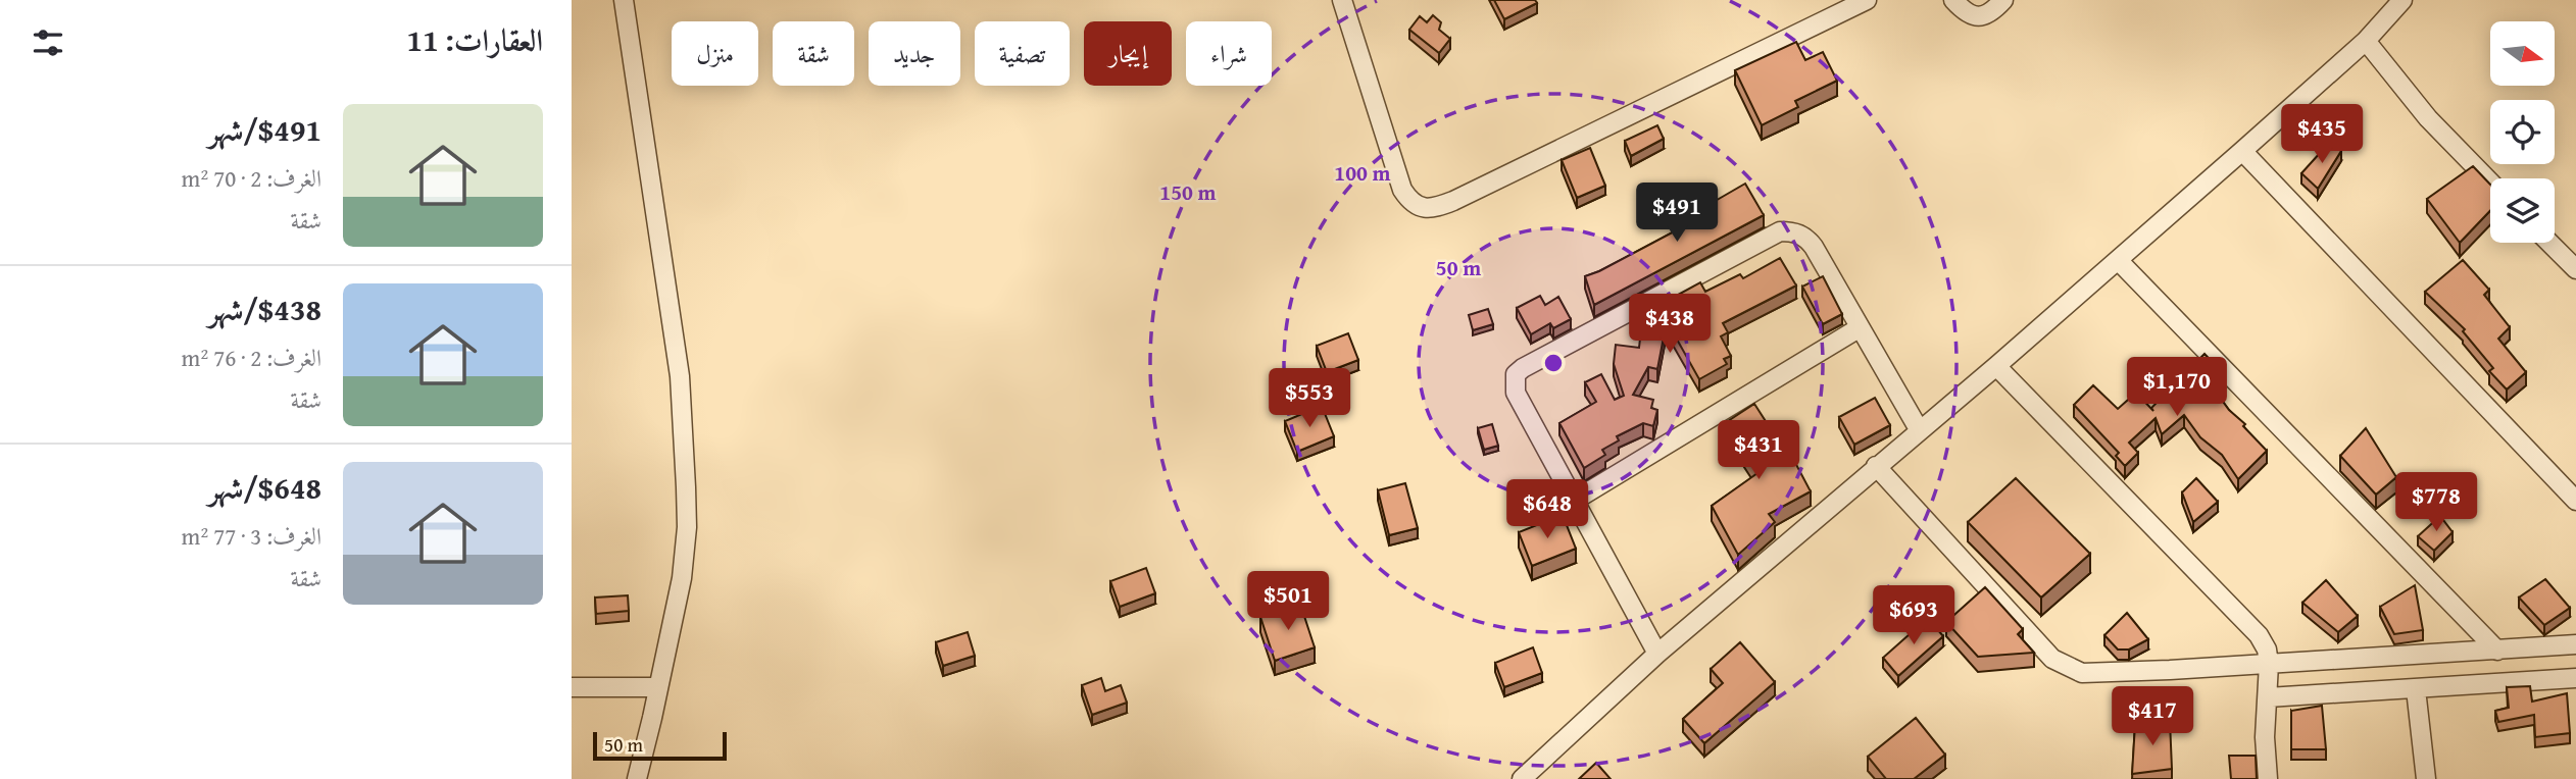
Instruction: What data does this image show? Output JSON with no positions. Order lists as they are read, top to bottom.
{
  "scale_bar": "50 m",
  "north": "right",
  "page": {
    "heading": "العقارات: 11",
    "chip": [
      "شراء",
      "إيجار",
      "تصفية",
      "جديد",
      "شقة",
      "منزل"
    ],
    "list": [
      {
        "name": "$491/شهر",
        "note": "الغرف: 2 · 70 m² · شقة"
      },
      {
        "name": "$438/شهر",
        "note": "الغرف: 2 · 76 m² · شقة"
      },
      {
        "name": "$648/شهر",
        "note": "الغرف: 3 · 77 m² · شقة"
      }
    ],
    "price": [
      "$435",
      "$491",
      "$438",
      "$1,170",
      "$553",
      "$431",
      "$778",
      "$648",
      "$501",
      "$693",
      "$417"
    ],
    "scale": "50 m"
  },
  "rings": ["100 m", "150 m", "50 m"]
}
